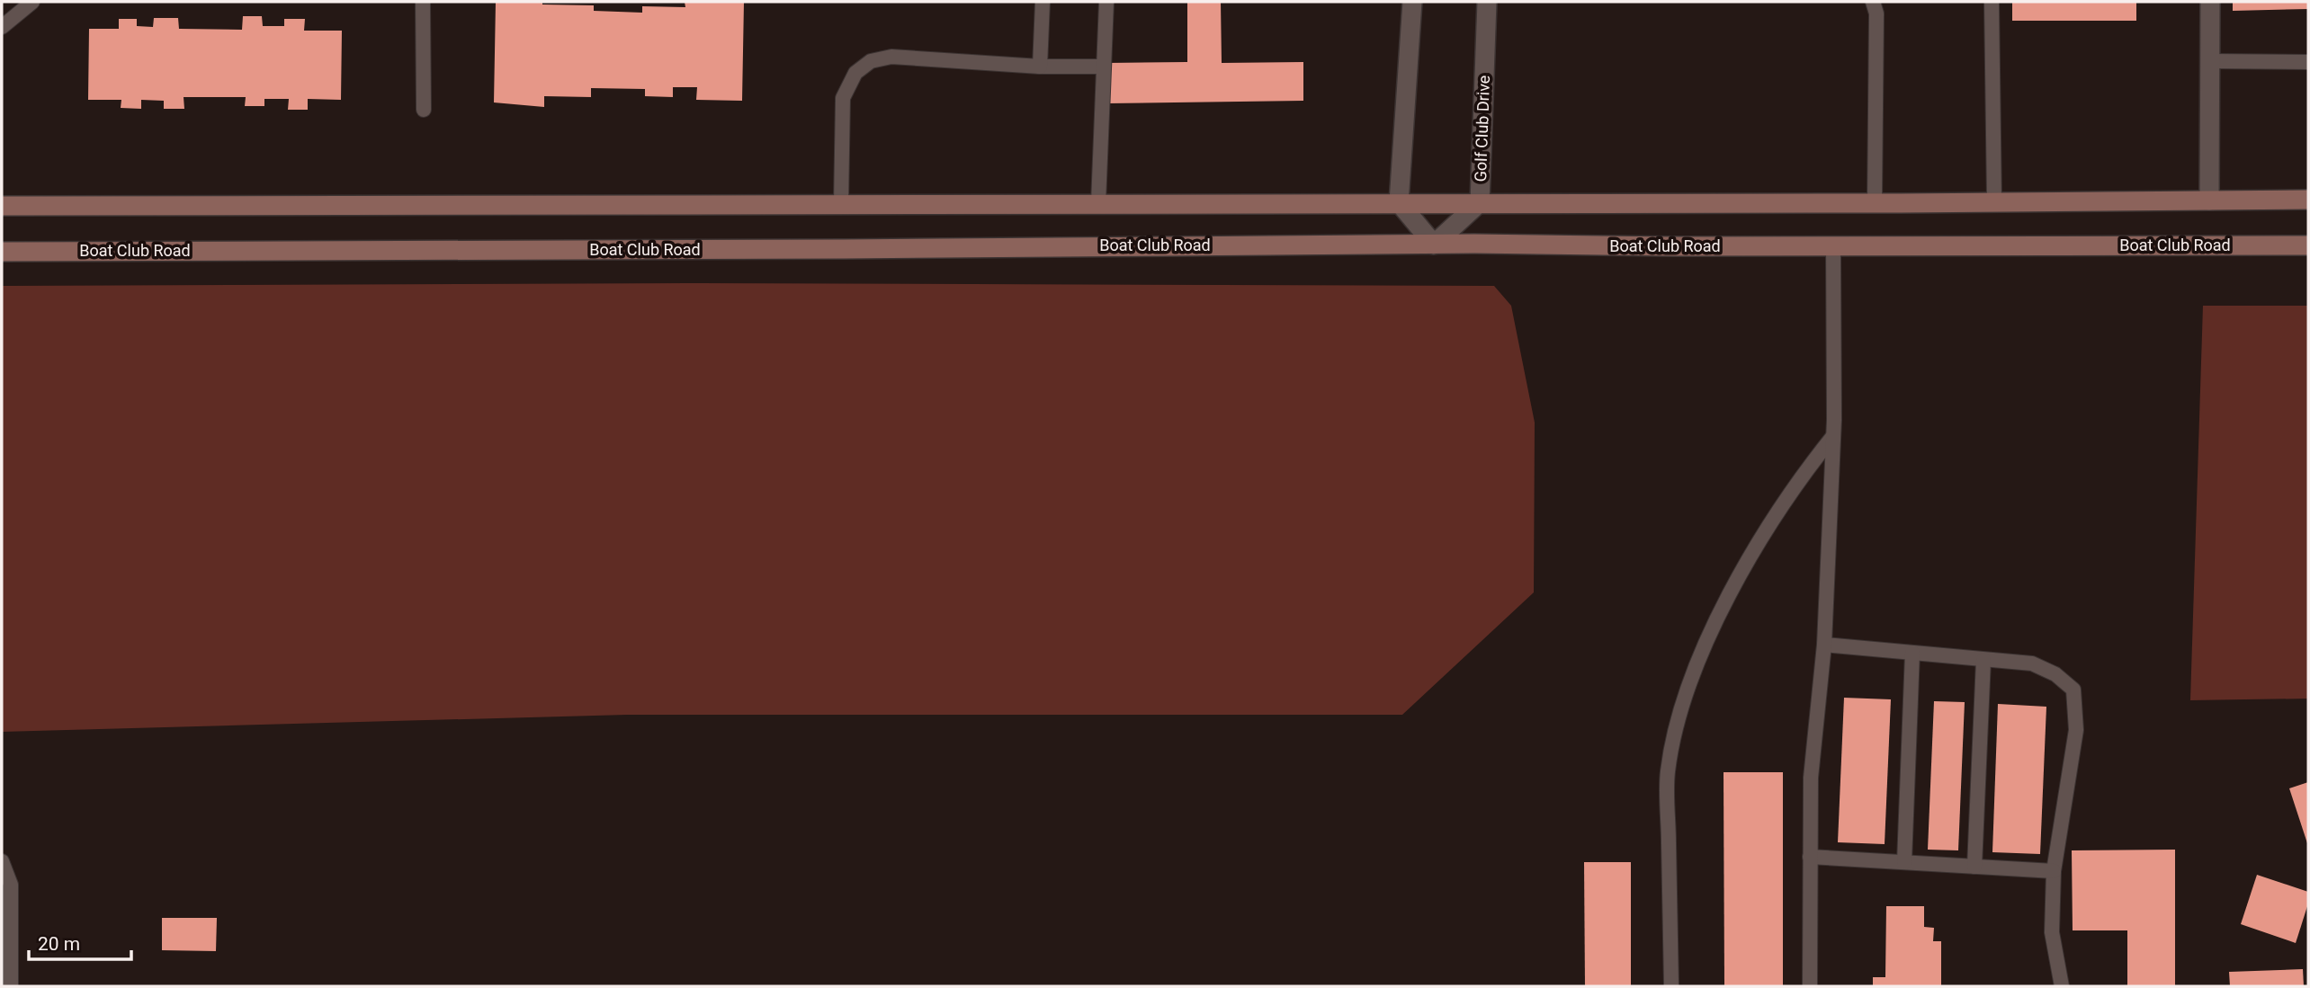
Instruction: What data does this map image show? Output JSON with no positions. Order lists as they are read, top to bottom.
{
  "streets": {
    "main road": ["Boat Club Road"],
    "street": ["Golf Club Drive"]
  },
  "crossings": [
    ["Golf Club Drive", "Boat Club Road"]
  ],
  "scale_bar": "20 m"
}
